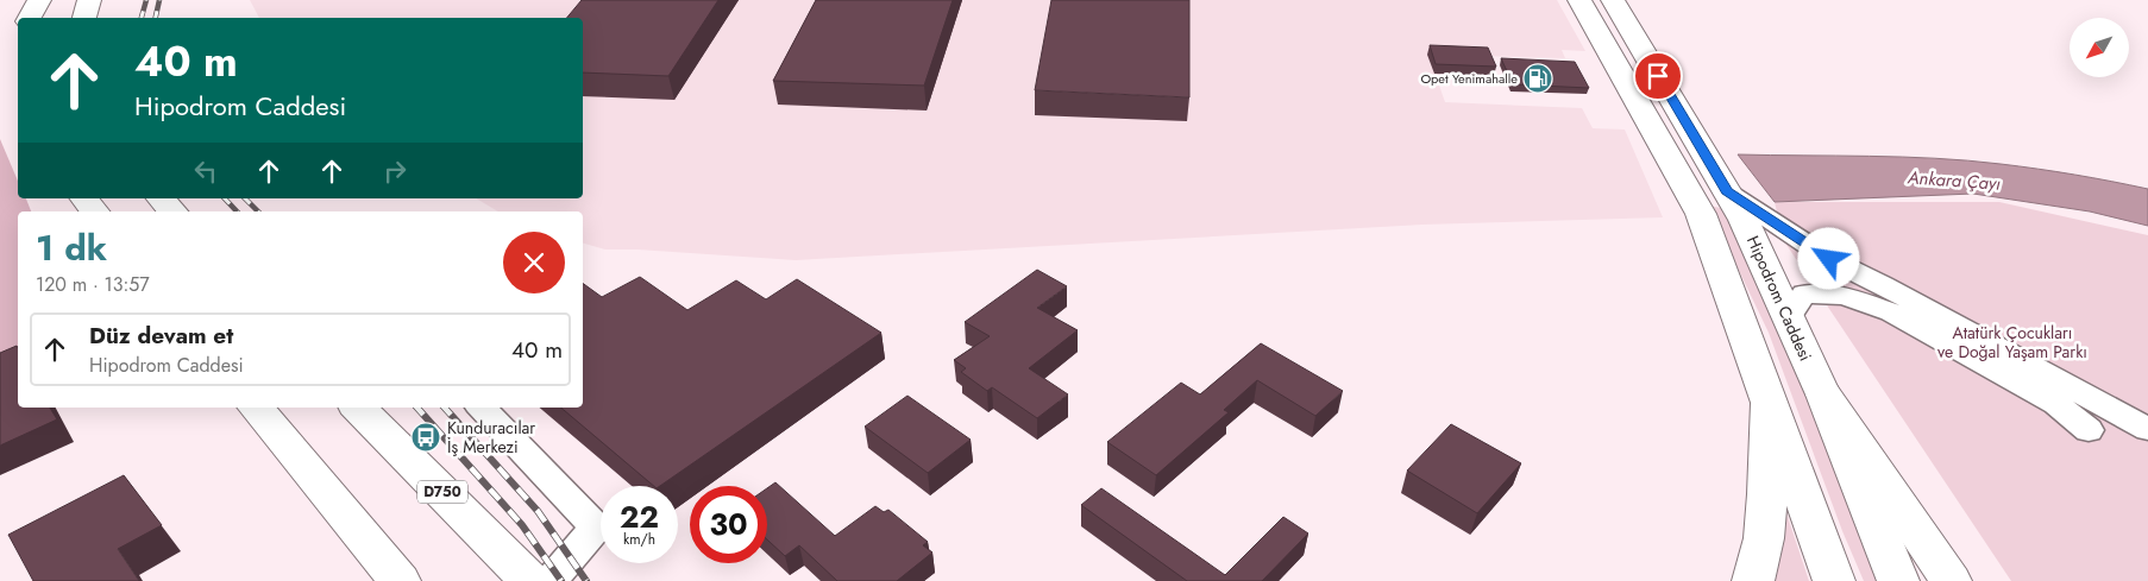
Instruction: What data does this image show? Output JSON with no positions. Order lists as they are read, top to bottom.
{
  "streets": {
    "main road": ["Hipodrom Caddesi", "D750"]
  },
  "water": ["Ankara Çayı"],
  "parks": ["Atatürk Çocukları ve Doğal Yaşam Parkı"],
  "places": {
    "fuel station": ["Opet Yenimahalle"],
    "bus stop": ["Kunduracılar İş Merkezi"]
  },
  "north": "bottom left",
  "page": {
    "turn": ["40 m", "Hipodrom Caddesi"],
    "heading": ["1 dk", "120 m · 13:57"],
    "list": [
      {
        "name": "Düz devam et",
        "note": "Hipodrom Caddesi",
        "value": "40 m"
      }
    ],
    "speed": "22 km/h",
    "limit": "30"
  }
}
